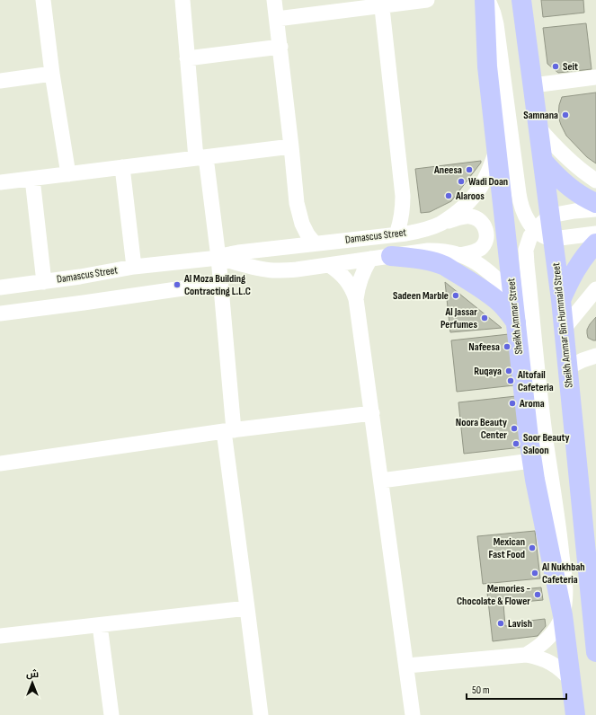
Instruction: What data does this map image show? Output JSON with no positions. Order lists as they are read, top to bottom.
{
  "streets": {
    "main road": ["Sheikh Ammar Street", "Sheikh Ammar Bin Hummaid Street"],
    "street": ["Damascus Street"]
  },
  "crossings": [
    ["Damascus Street", "Sheikh Ammar Street"]
  ],
  "places": [
    "Seit",
    "Samnana",
    "Aneesa",
    "Wadi Doan",
    "Alaroos",
    "Al Moza Building Contracting L.L.C",
    "Sadeen Marble",
    "Al Jassar Perfumes",
    "Nafeesa",
    "Ruqaya",
    "Altofail Cafeteria",
    "Aroma",
    "Noora Beauty Center",
    "Soor Beauty Saloon",
    "Mexican Fast Food",
    "Al Nukhbah Cafeteria",
    "Memories - Chocolate & Flower",
    "Lavish"
  ],
  "scale_bar": "50 m",
  "north": "top"
}
